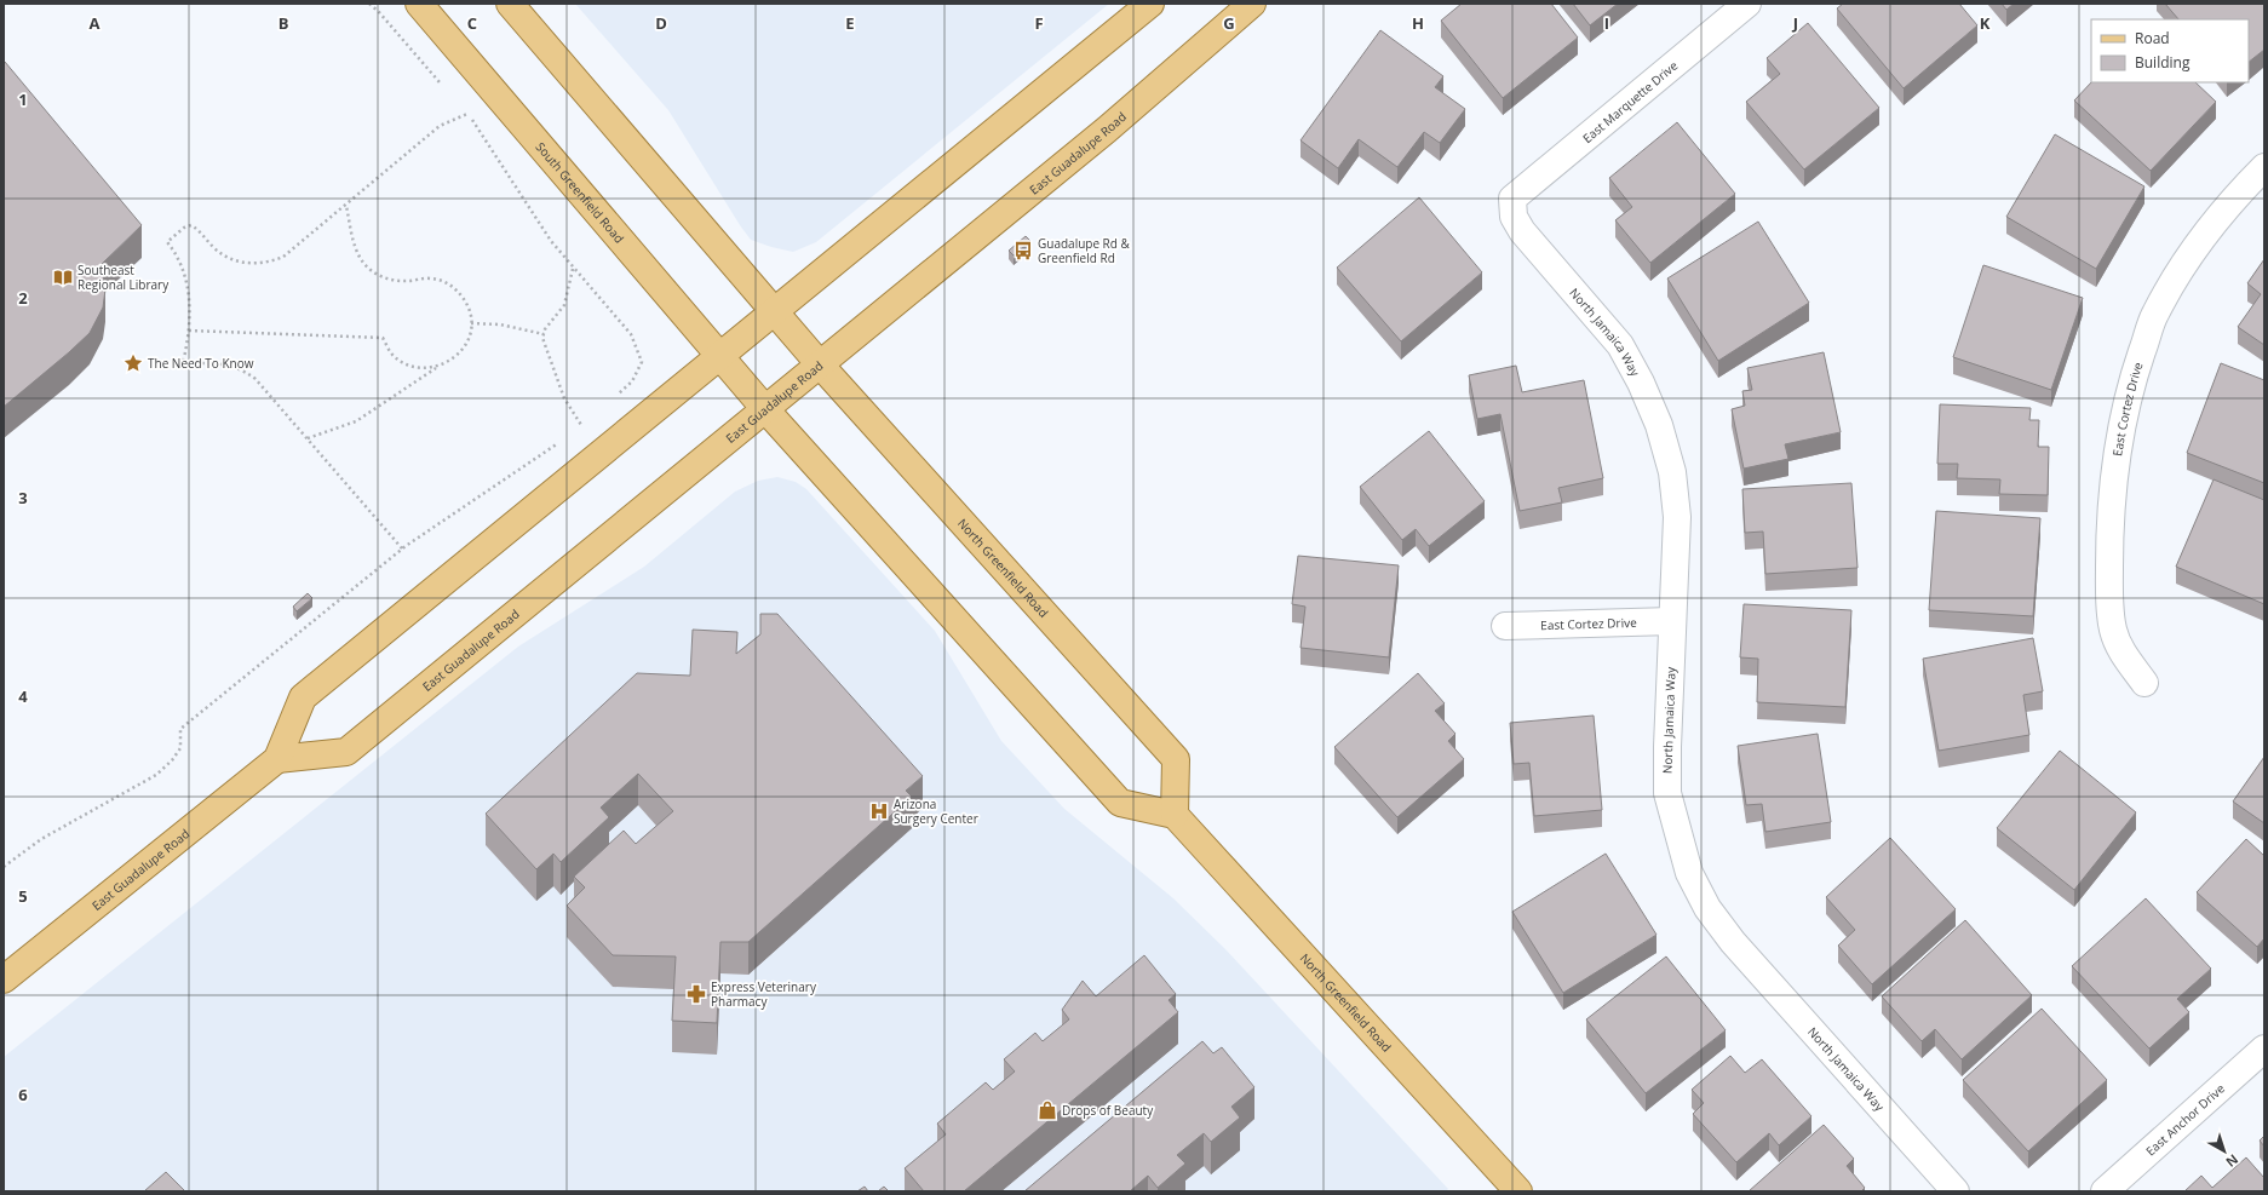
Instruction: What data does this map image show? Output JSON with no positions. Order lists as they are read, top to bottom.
{
  "streets": {
    "main road": ["East Guadalupe Road", "South Greenfield Road", "North Greenfield Road"],
    "street": [
      "East Marquette Drive",
      "North Jamaica Way",
      "East Cortez Drive",
      "East Anchor Drive"
    ]
  },
  "crossings": [
    ["East Marquette Drive", "North Jamaica Way"],
    ["East Guadalupe Road", "South Greenfield Road"],
    ["East Guadalupe Road", "North Greenfield Road"],
    ["North Jamaica Way", "East Cortez Drive"]
  ],
  "places": {
    "bus stop": ["Guadalupe Rd & Greenfield Rd"],
    "library": ["Southeast Regional Library"],
    "place": ["The Need To Know"],
    "hospital": ["Arizona Surgery Center"],
    "pharmacy": ["Express Veterinary Pharmacy"],
    "shop": ["Drops of Beauty"]
  },
  "legend": ["Road", "Building"],
  "north": "bottom right",
  "grid": {
    "columns": [
      "A",
      "B",
      "C",
      "D",
      "E",
      "F",
      "G",
      "H",
      "I",
      "J",
      "K"
    ],
    "rows": [
      "1",
      "2",
      "3",
      "4",
      "5",
      "6"
    ]
  }
}
